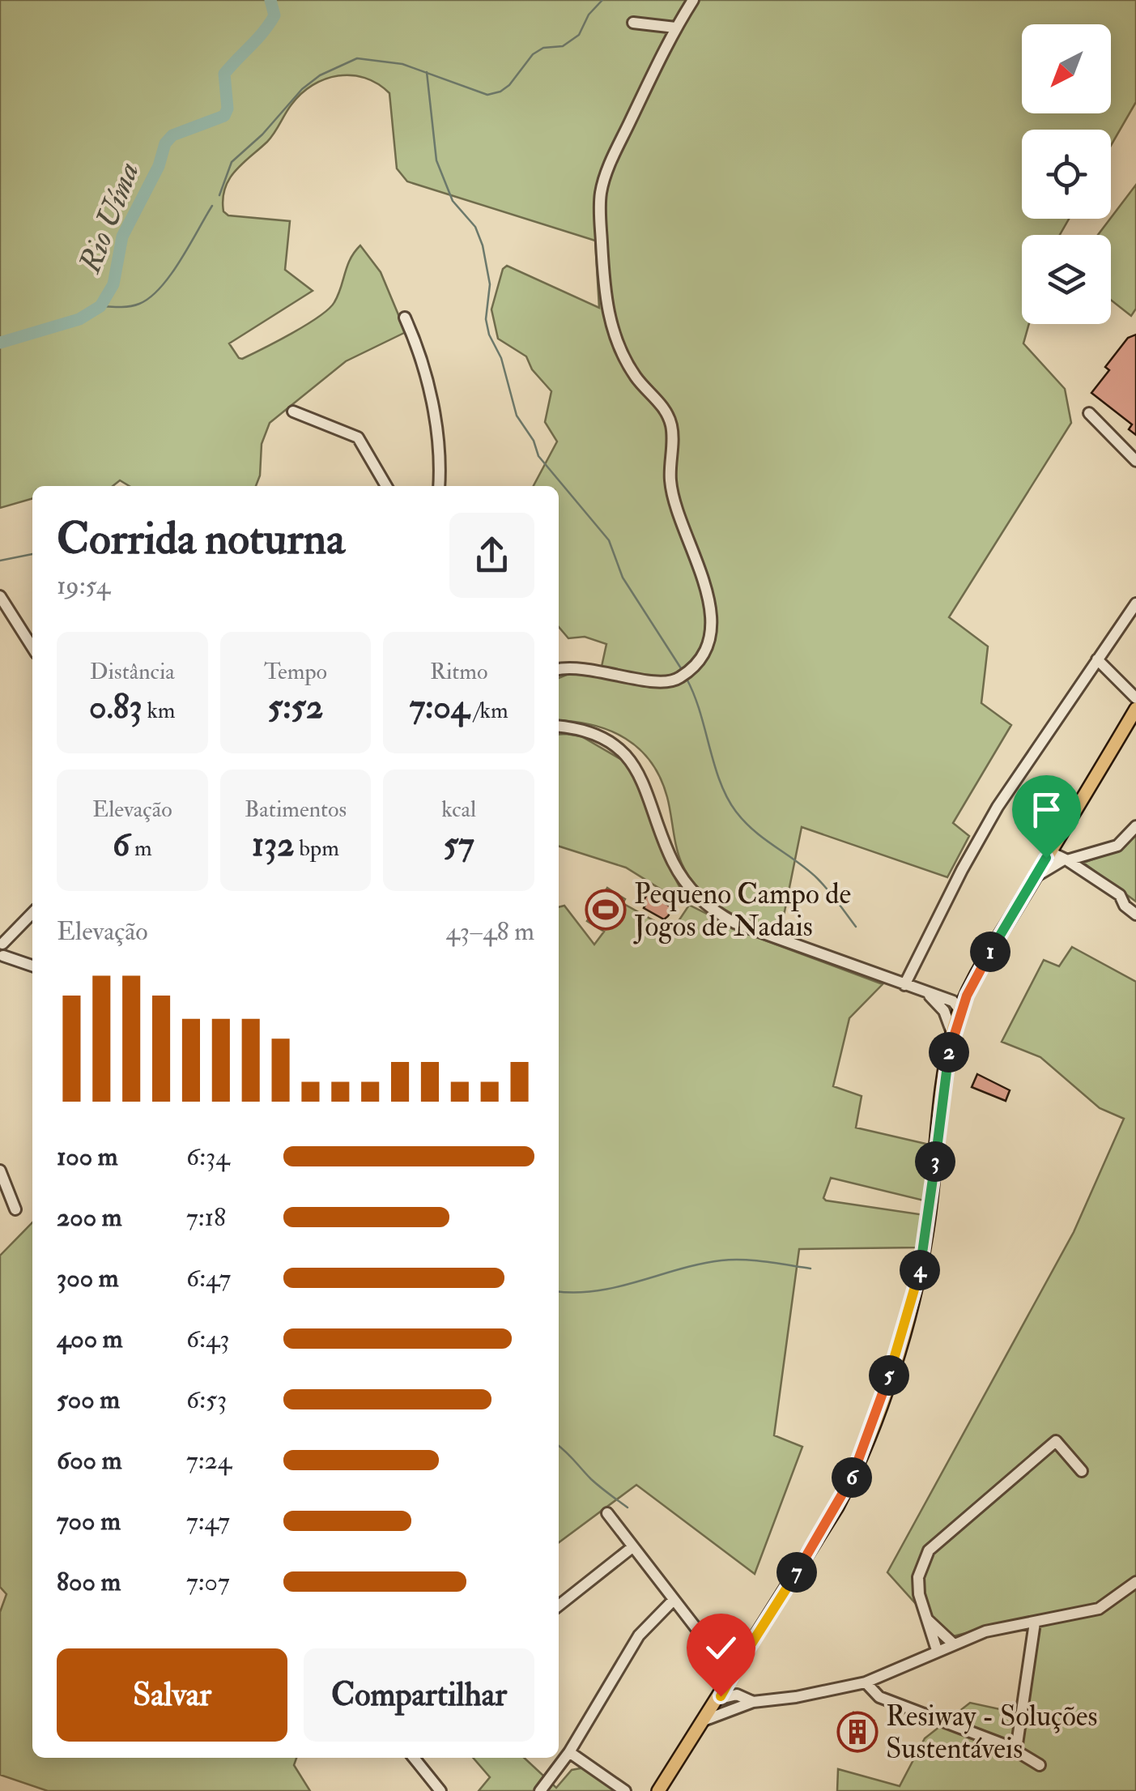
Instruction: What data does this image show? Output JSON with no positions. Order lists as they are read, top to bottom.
{
  "water": ["Rio Uíma"],
  "places": {
    "sports": ["Pequeno Campo de Jogos de Nadais"],
    "building": ["Resiway - Soluções Sustentáveis"]
  },
  "north": "bottom left",
  "page": {
    "heading": ["Corrida noturna", "19:54"],
    "stats": [
      ["Distância", "0.83 km"],
      ["Tempo", "5:52"],
      ["Ritmo", "7:04 /km"],
      ["Elevação", "6 m"],
      ["Batimentos", "132 bpm"],
      ["kcal", "57"]
    ],
    "chart": ["Elevação", "43–48 m"],
    "pins": [
      "1",
      "2",
      "3",
      "4",
      "5",
      "6",
      "7"
    ],
    "list": [
      {
        "name": "100 m",
        "note": "6:34"
      },
      {
        "name": "200 m",
        "note": "7:18"
      },
      {
        "name": "300 m",
        "note": "6:47"
      },
      {
        "name": "400 m",
        "note": "6:43"
      },
      {
        "name": "500 m",
        "note": "6:53"
      },
      {
        "name": "600 m",
        "note": "7:24"
      },
      {
        "name": "700 m",
        "note": "7:47"
      },
      {
        "name": "800 m",
        "note": "7:07"
      }
    ],
    "buttons": ["Salvar", "Compartilhar"]
  }
}
